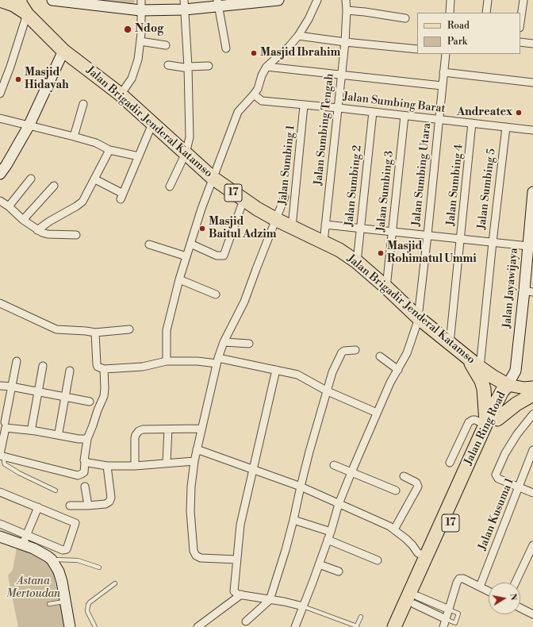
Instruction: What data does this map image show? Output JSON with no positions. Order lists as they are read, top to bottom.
{
  "streets": {
    "highway": ["Jalan Brigadir Jenderal Katamso", "17", "Jalan Ring Road"],
    "main road": ["Jalan Jayawijaya"],
    "street": [
      "Jalan Sumbing Barat",
      "Jalan Sumbing Tengah",
      "Jalan Sumbing 1",
      "Jalan Sumbing Utara",
      "Jalan Sumbing 4",
      "Jalan Sumbing 2",
      "Jalan Sumbing 5",
      "Jalan Sumbing 3",
      "Jalan Kusuma 1"
    ]
  },
  "crossings": [
    ["Jalan Sumbing Barat", "Jalan Sumbing Tengah"],
    ["Jalan Sumbing Barat", "Jalan Sumbing 1"],
    ["Jalan Sumbing Barat", "Jalan Sumbing Utara"],
    ["Jalan Sumbing Barat", "Jalan Sumbing 4"],
    ["Jalan Sumbing Barat", "Jalan Sumbing 2"],
    ["Jalan Sumbing Barat", "Jalan Sumbing 5"],
    ["Jalan Sumbing Barat", "Jalan Sumbing 3"],
    ["Jalan Brigadir Jenderal Katamso", "Jalan Sumbing Tengah"],
    ["Jalan Brigadir Jenderal Katamso", "Jalan Sumbing 1"],
    ["Jalan Brigadir Jenderal Katamso", "Jalan Sumbing Utara"],
    ["Jalan Brigadir Jenderal Katamso", "Jalan Sumbing 4"],
    ["Jalan Brigadir Jenderal Katamso", "Jalan Sumbing 2"],
    ["Jalan Brigadir Jenderal Katamso", "Jalan Sumbing 5"],
    ["Jalan Brigadir Jenderal Katamso", "Jalan Sumbing 3"],
    ["Jalan Brigadir Jenderal Katamso", "17"],
    ["Jalan Brigadir Jenderal Katamso", "Jalan Jayawijaya"],
    ["Jalan Brigadir Jenderal Katamso", "Jalan Ring Road"],
    ["17", "Jalan Ring Road"],
    ["Jalan Jayawijaya", "Jalan Ring Road"]
  ],
  "parks": ["Astana Mertoudan"],
  "places": [
    "Ndog",
    "Masjid Ibrahim",
    "Masjid Hidayah",
    "Andreatex",
    "Masjid Baitul Adzim",
    "Masjid Rohimatul Ummi"
  ],
  "legend": ["Road", "Park"],
  "north": "right"
}
